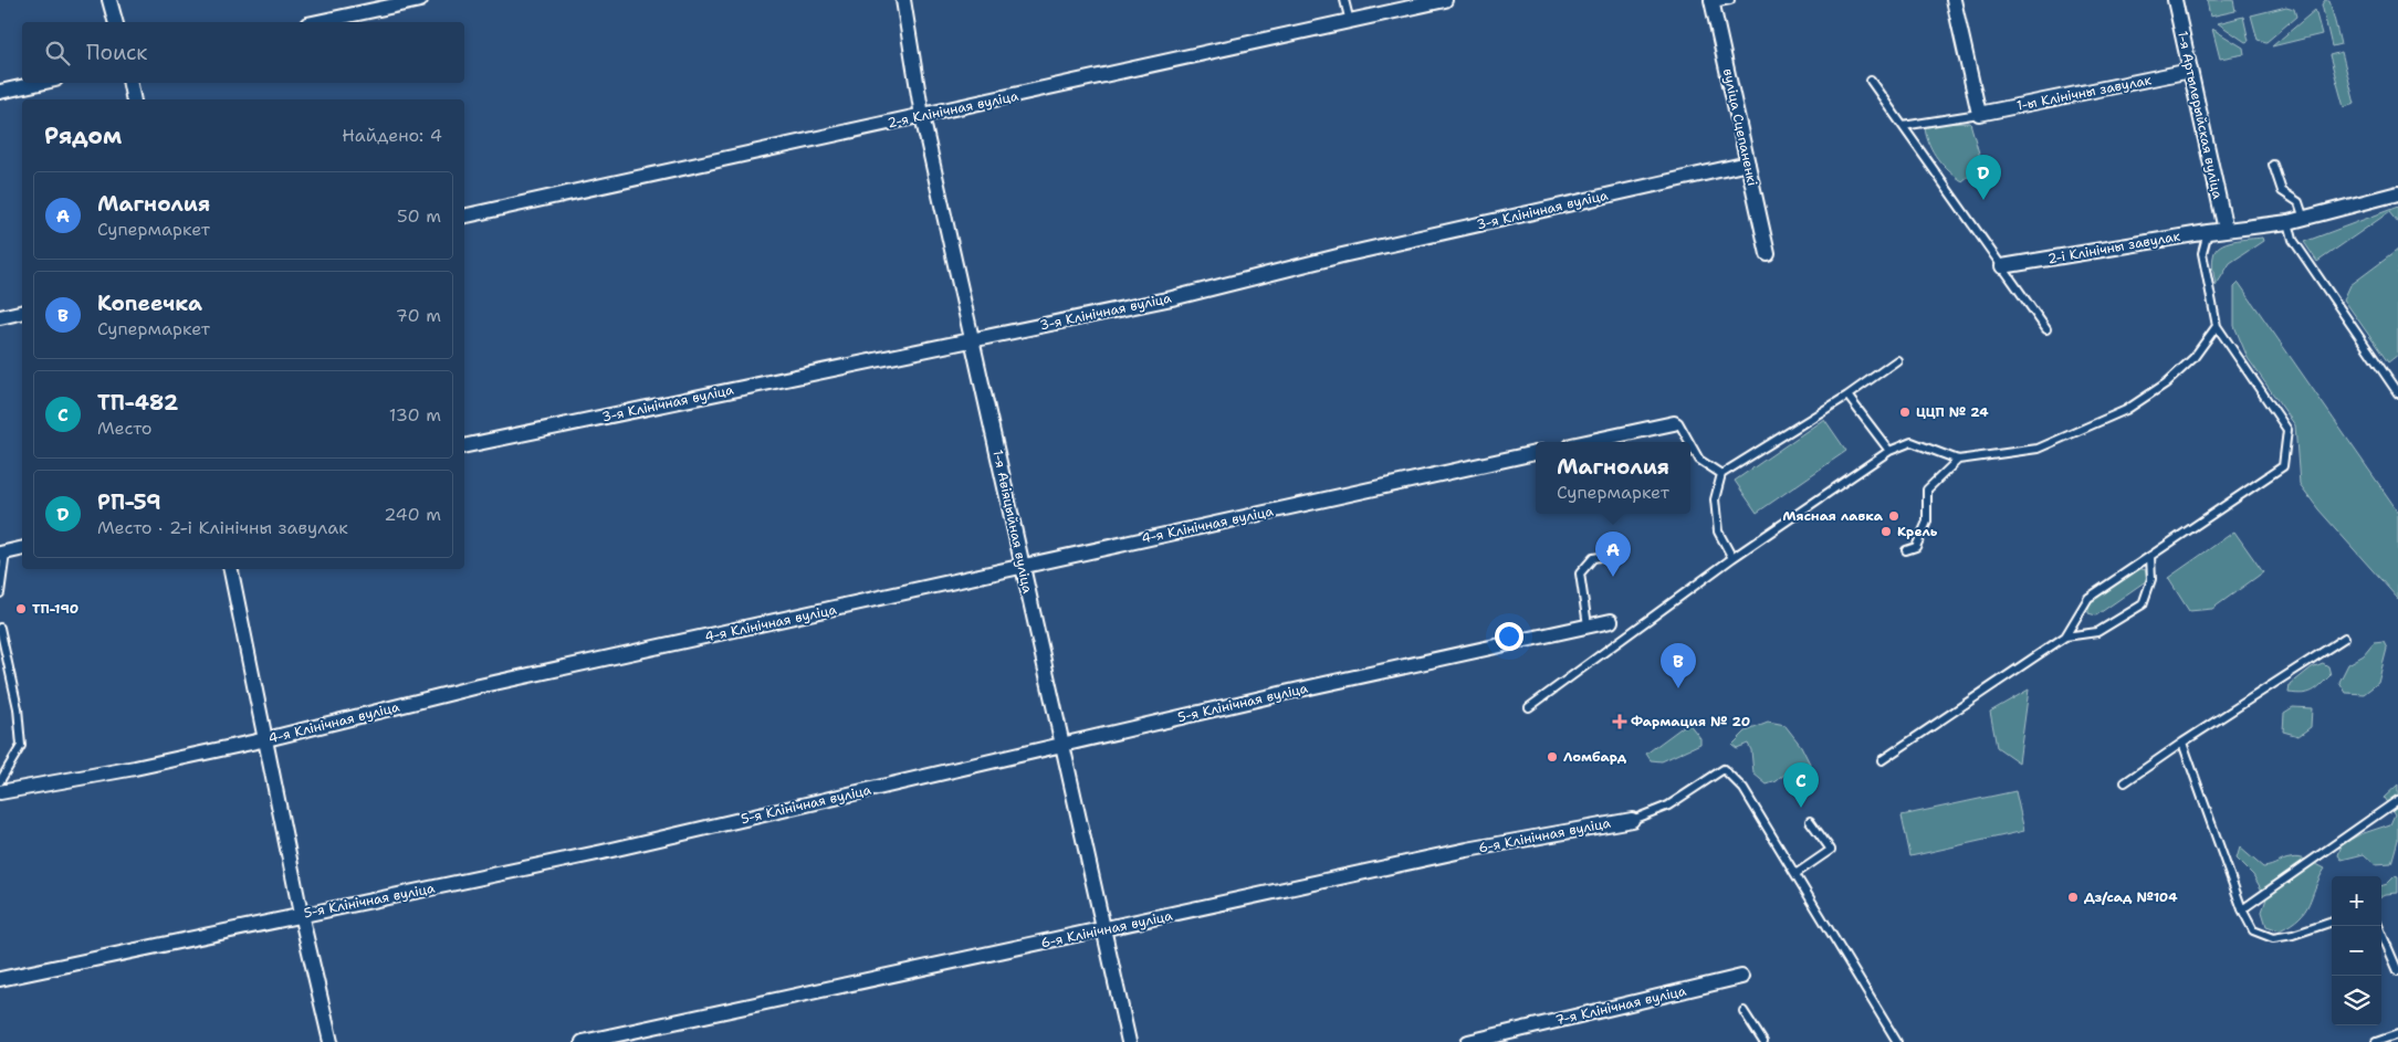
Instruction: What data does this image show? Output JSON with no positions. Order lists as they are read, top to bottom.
{
  "streets": {
    "street": [
      "1-ы Клінічны завулак",
      "2-я Клінічная вуліца",
      "1-я Артылерыйская вуліца",
      "вуліца Сцепаненкі",
      "3-я Клінічная вуліца",
      "2-і Клінічны завулак",
      "1-я Авіяцыйная вуліца",
      "4-я Клінічная вуліца",
      "5-я Клінічная вуліца",
      "6-я Клінічная вуліца",
      "7-я Клінічная вуліца"
    ]
  },
  "crossings": [
    ["1-ы Клінічны завулак", "1-я Артылерыйская вуліца"],
    ["2-я Клінічная вуліца", "1-я Авіяцыйная вуліца"],
    ["1-я Артылерыйская вуліца", "2-і Клінічны завулак"],
    ["вуліца Сцепаненкі", "3-я Клінічная вуліца"],
    ["3-я Клінічная вуліца", "1-я Авіяцыйная вуліца"],
    ["1-я Авіяцыйная вуліца", "4-я Клінічная вуліца"],
    ["1-я Авіяцыйная вуліца", "5-я Клінічная вуліца"],
    ["1-я Авіяцыйная вуліца", "6-я Клінічная вуліца"]
  ],
  "places": {
    "other": [
      "ЦЦП № 24",
      "Мясная лавка",
      "Крель",
      "ТП-190",
      "Ломбард",
      "Дз/сад №104"
    ],
    "health": ["Фармация № 20"]
  },
  "page": {
    "search": "Поиск",
    "heading": ["Рядом", "Найдено: 4"],
    "pins": [
      "D",
      "A",
      "B",
      "C"
    ],
    "list": [
      {
        "mark": "A",
        "name": "Магнолия",
        "note": "Супермаркет",
        "value": "50 m"
      },
      {
        "mark": "B",
        "name": "Копеечка",
        "note": "Супермаркет",
        "value": "70 m"
      },
      {
        "mark": "C",
        "name": "ТП-482",
        "note": "Место",
        "value": "130 m"
      },
      {
        "mark": "D",
        "name": "РП-59",
        "note": "Место · 2-і Клінічны завулак",
        "value": "240 m"
      }
    ],
    "popup": ["Магнолия", "Супермаркет"],
    "map_buttons": ["+", "−"]
  }
}
